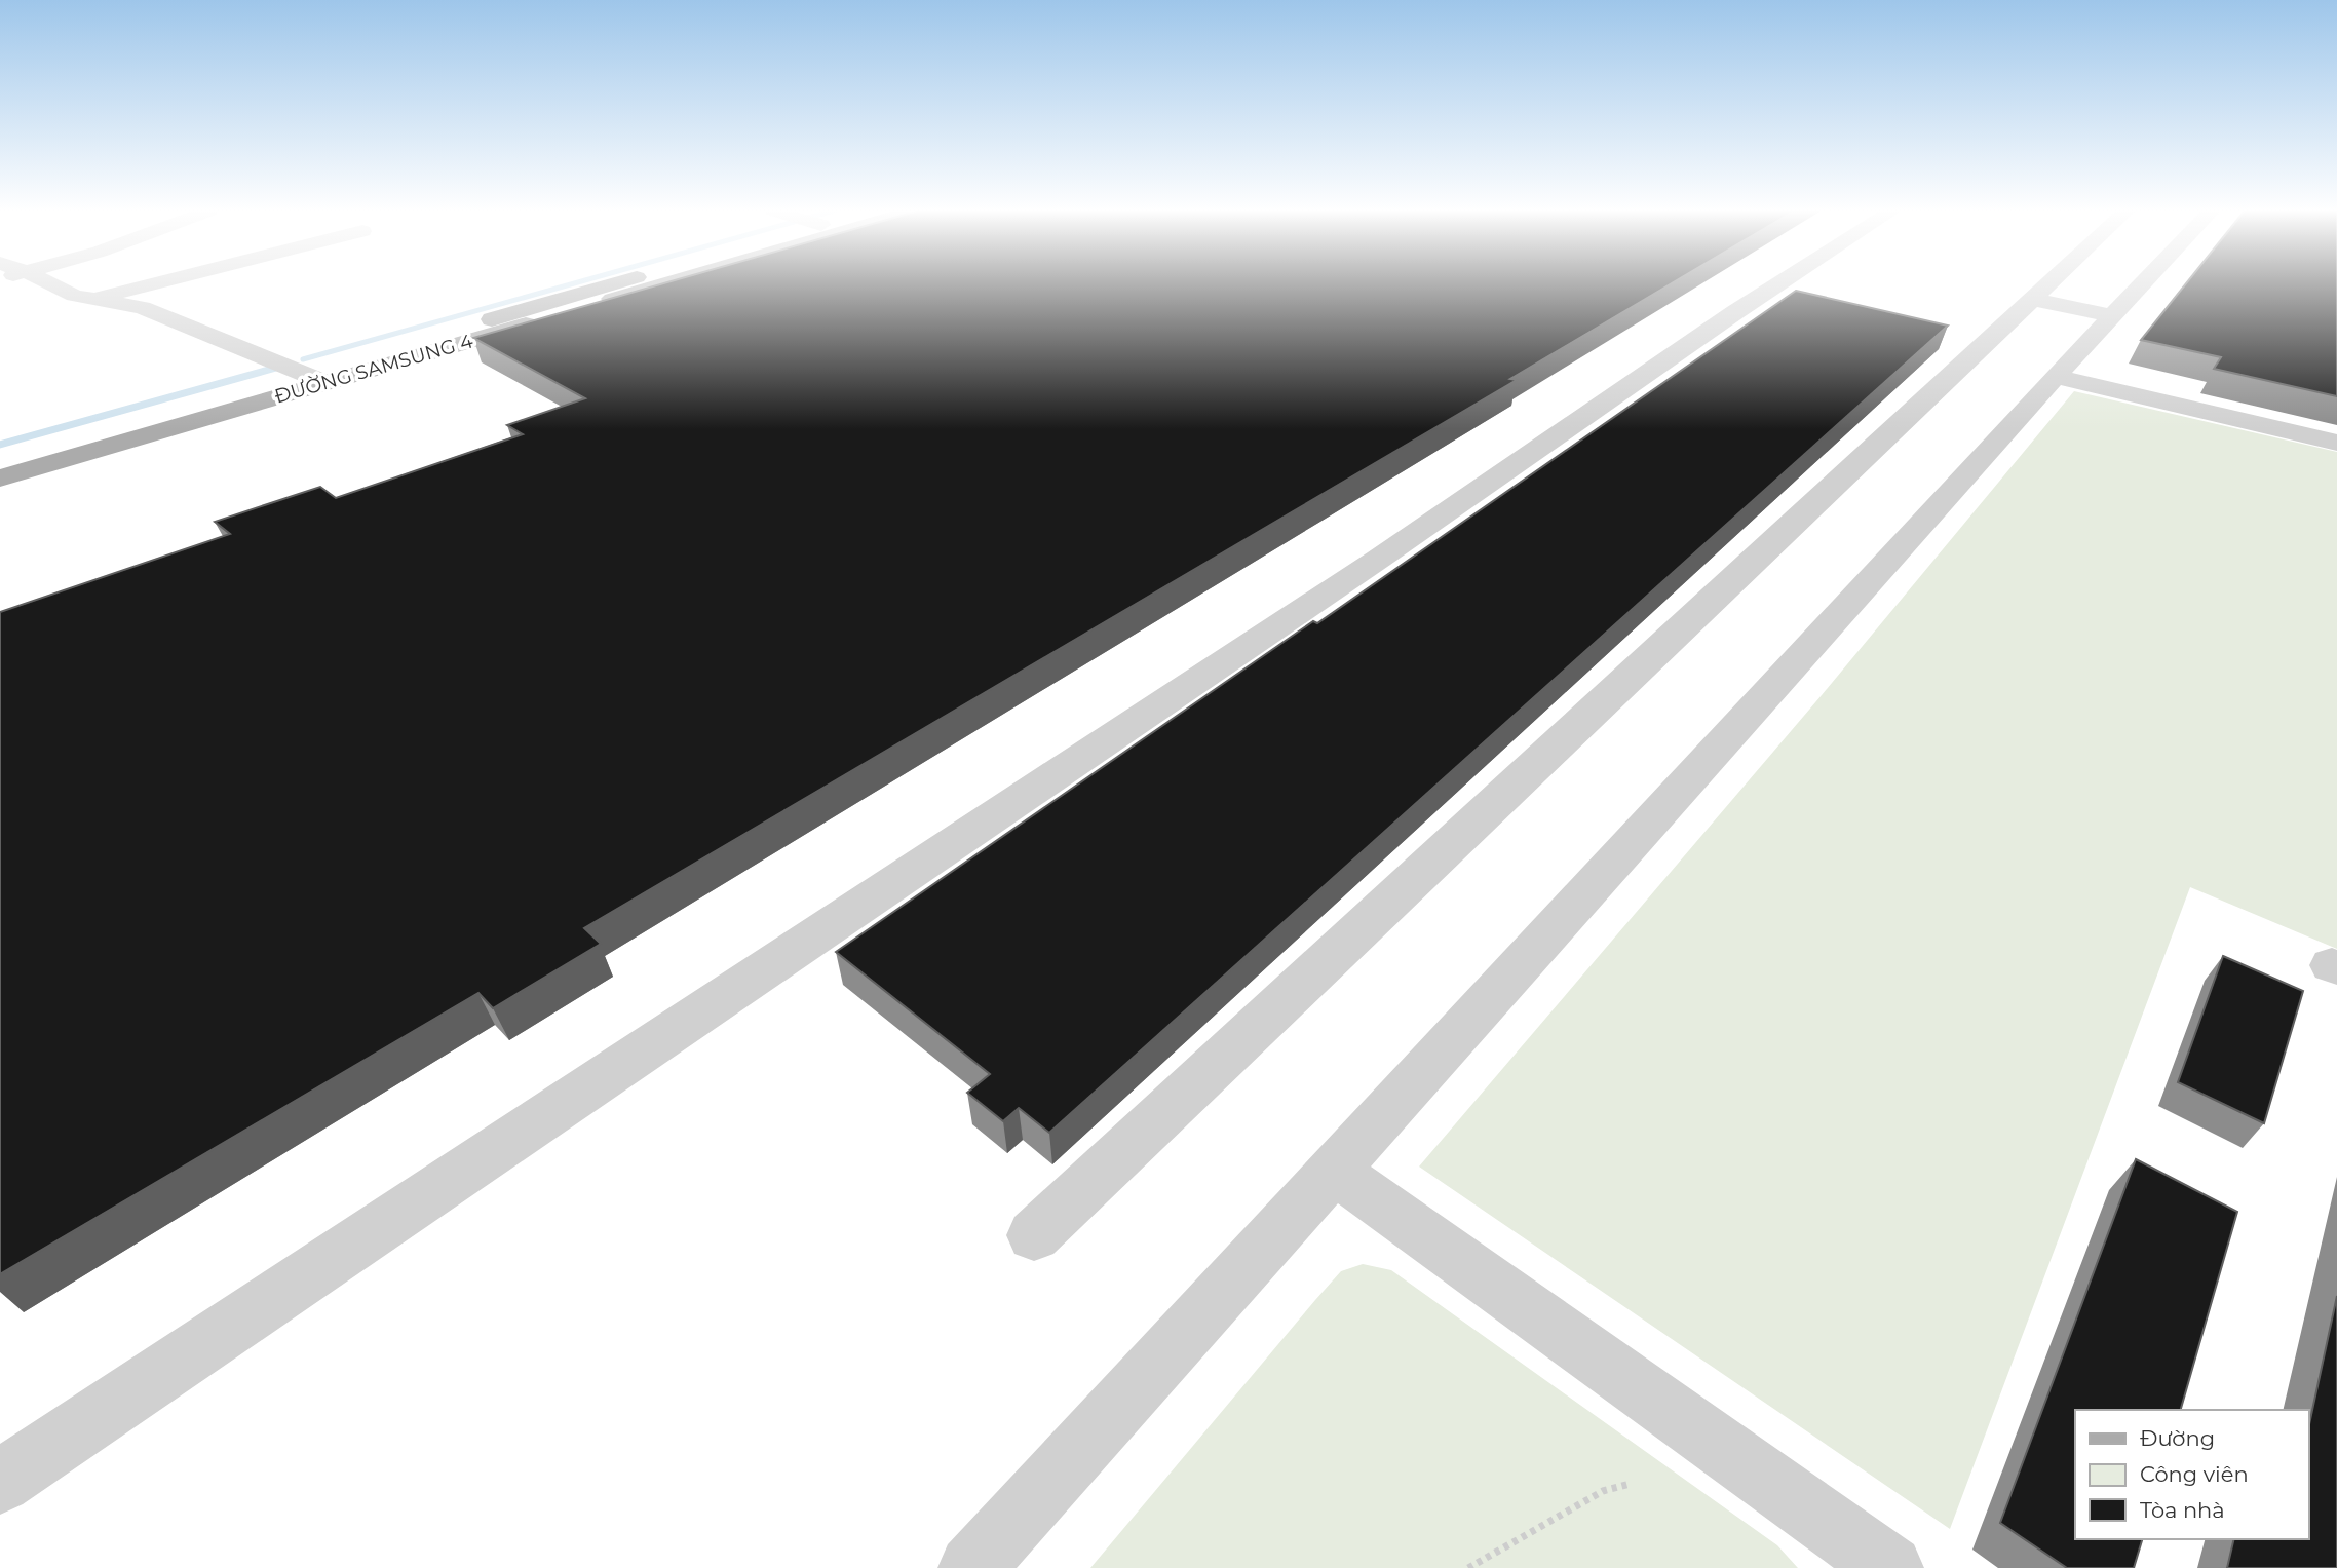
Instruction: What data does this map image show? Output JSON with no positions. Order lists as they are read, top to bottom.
{
  "streets": {
    "main road": ["ĐƯỜNG SAMSUNG 4"]
  },
  "legend": ["Đường", "Công viên", "Tòa nhà"]
}
